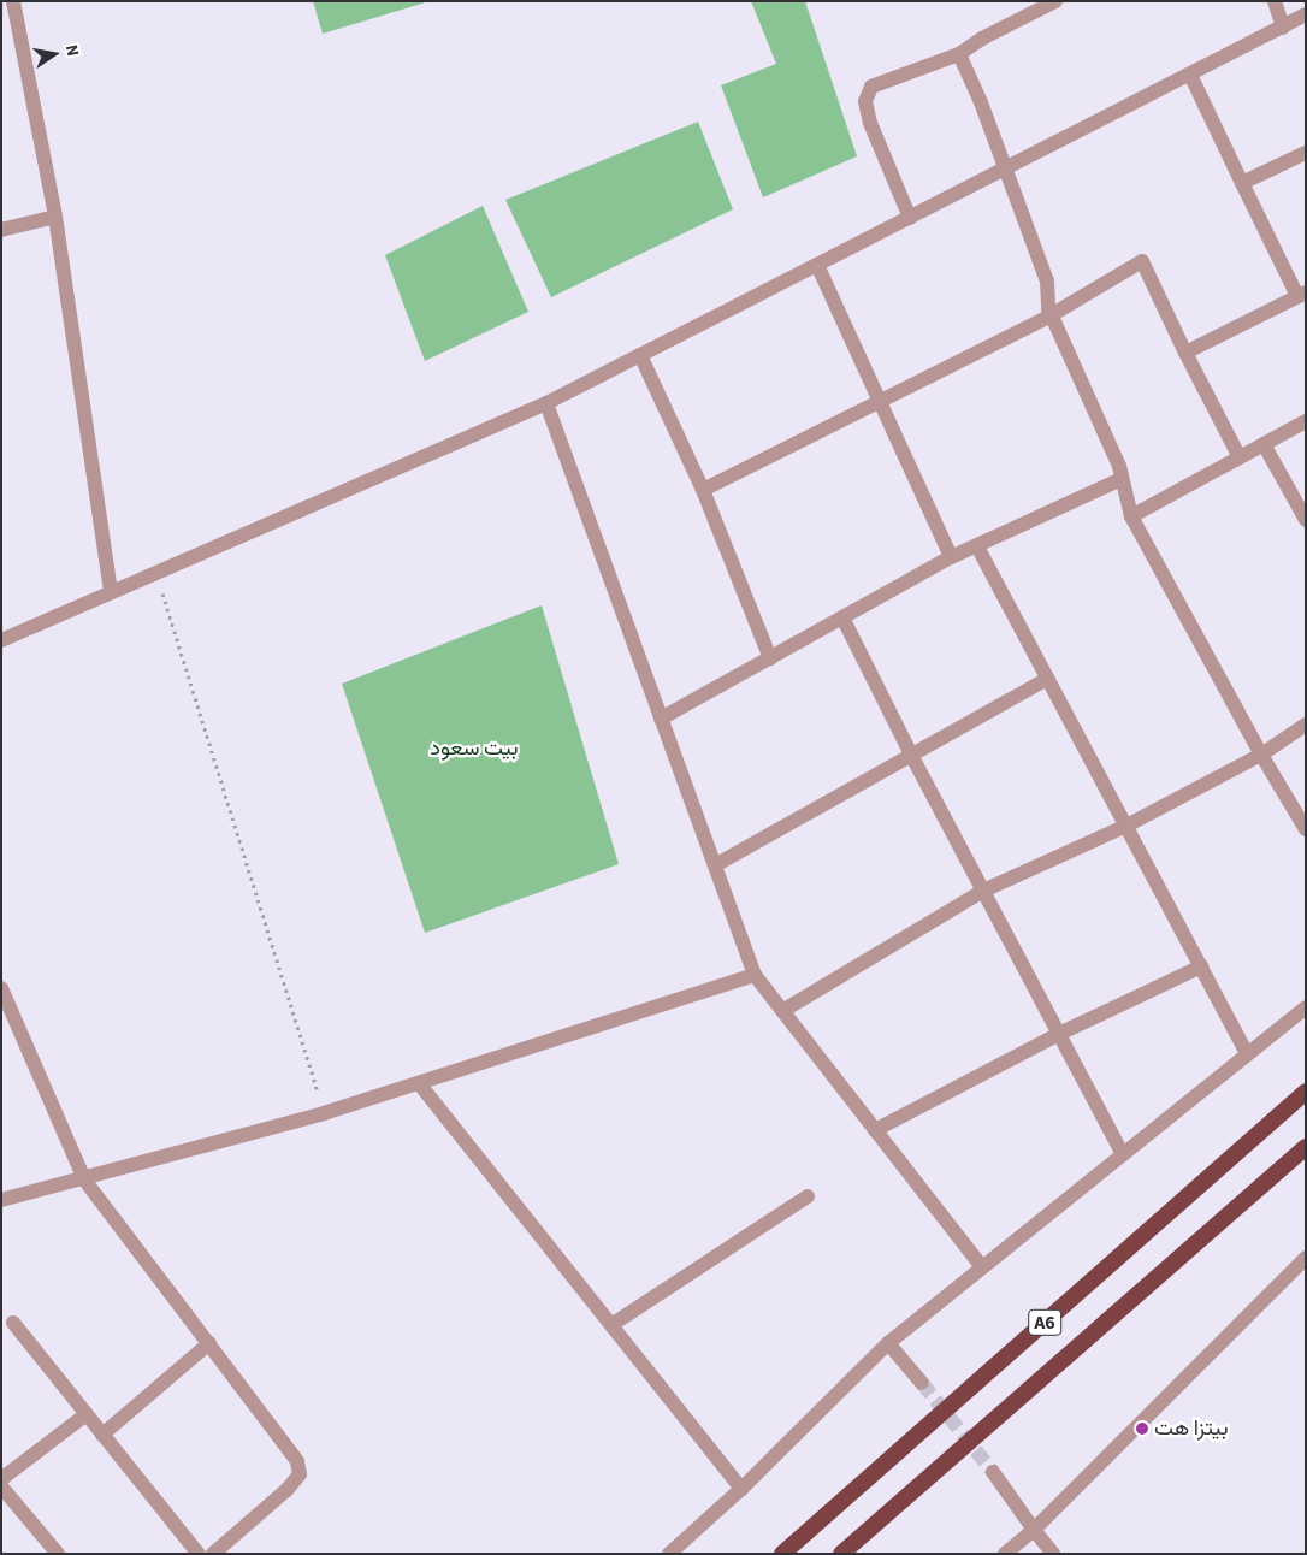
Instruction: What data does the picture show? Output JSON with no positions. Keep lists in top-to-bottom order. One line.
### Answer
{"streets":{"highway":["A6"]},"parks":["بيت سعود"],"places":["بيتزا هت"],"north":"right"}
